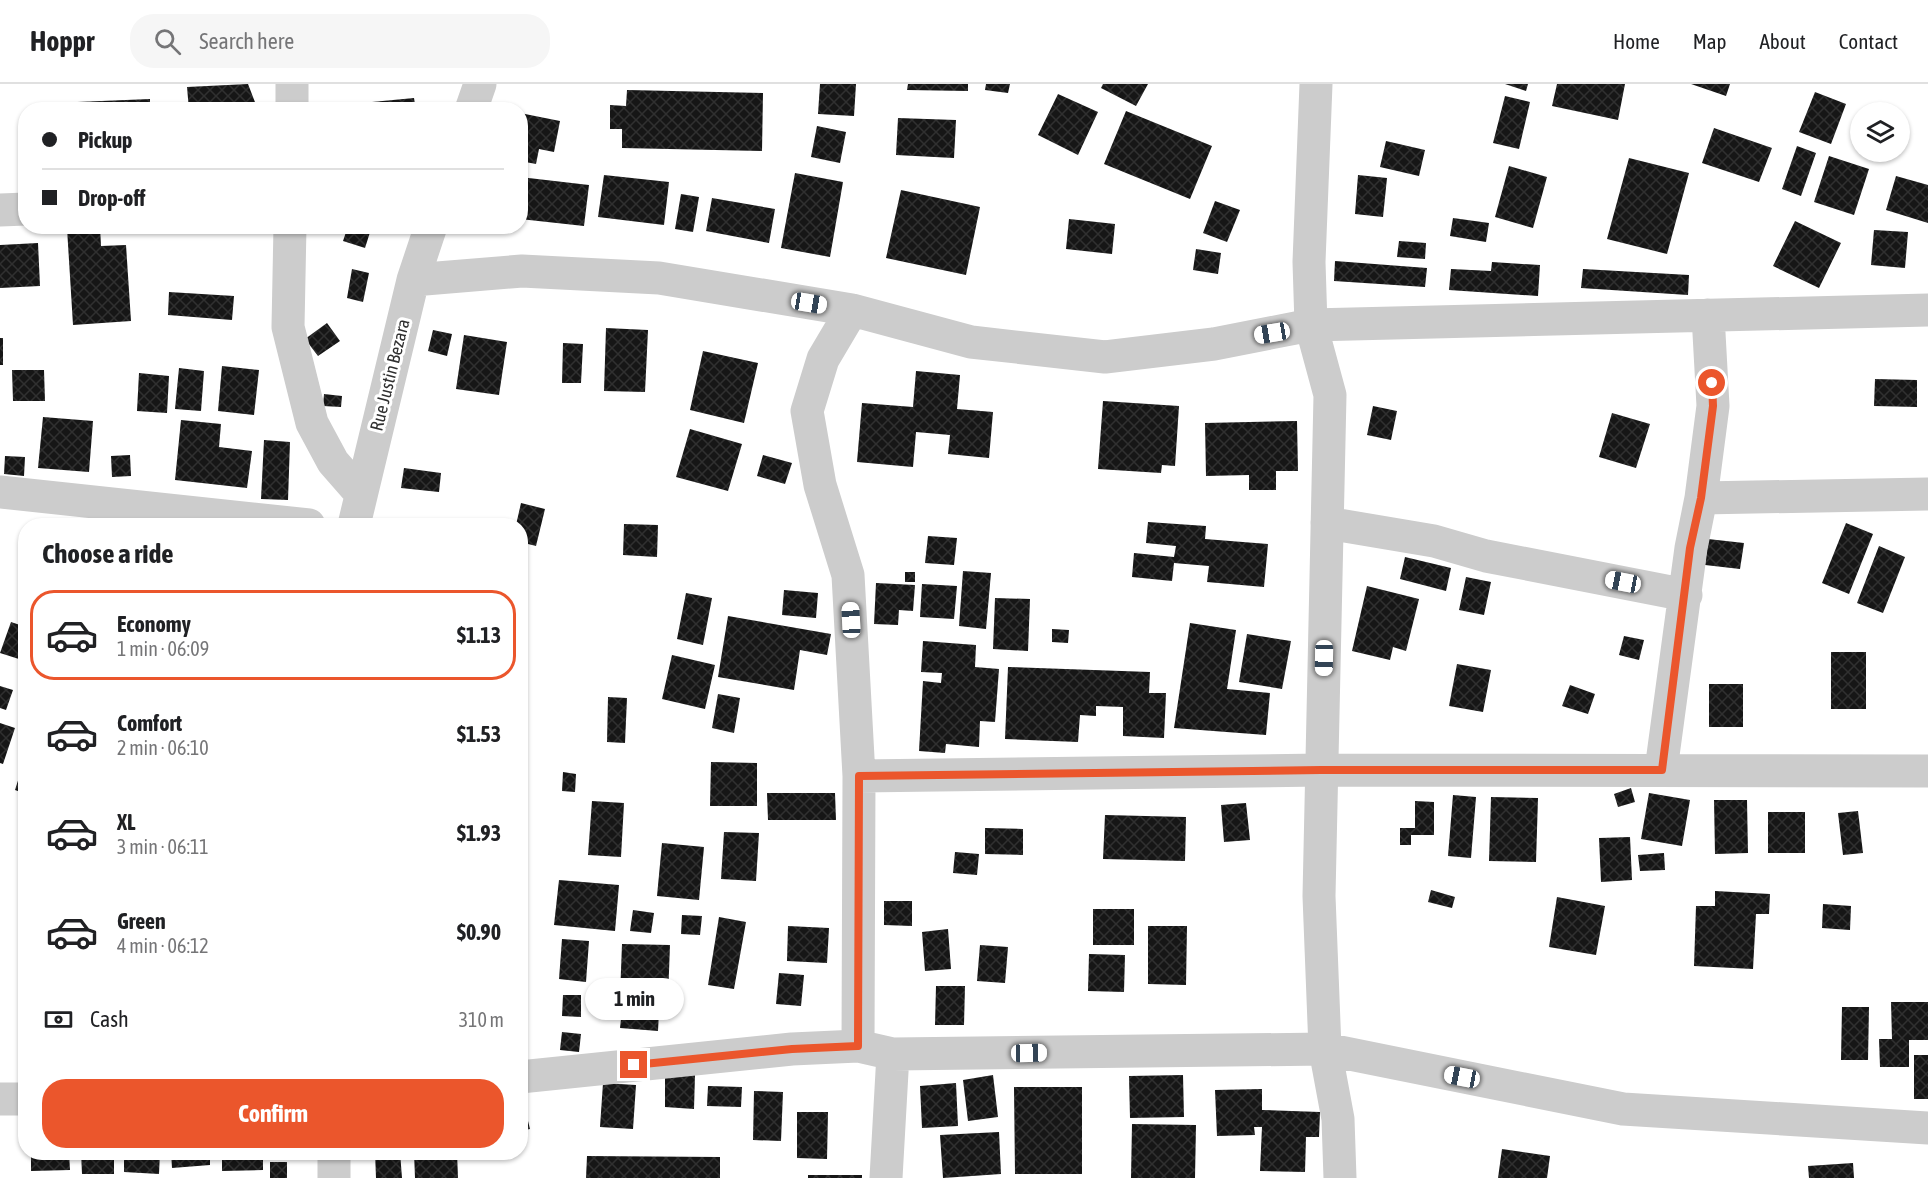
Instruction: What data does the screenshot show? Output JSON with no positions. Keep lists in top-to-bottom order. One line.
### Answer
{"streets":{"street":["Rue Justin Bezara"]},"page":{"header":"Hoppr","search":"Search here","nav":["Home","Map","About","Contact"],"banner":["Pickup","Drop-off"],"heading":"Choose a ride","list":[{"name":"Economy","note":"1 min · 06:09","value":"$1.13"},{"name":"Comfort","note":"2 min · 06:10","value":"$1.53"},{"name":"XL","note":"3 min · 06:11","value":"$1.93"},{"name":"Green","note":"4 min · 06:12","value":"$0.90"}],"bubble":"1 min","pay":["Cash","310 m"],"buttons":"Confirm"}}
